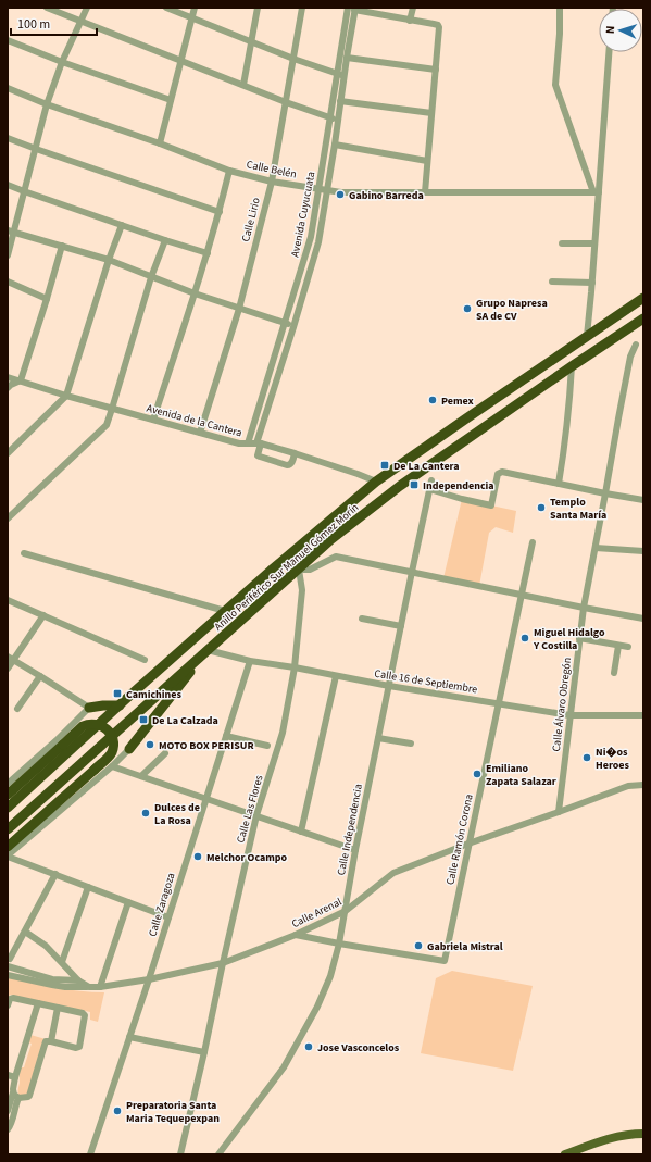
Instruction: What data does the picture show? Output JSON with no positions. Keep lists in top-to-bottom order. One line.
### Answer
{"streets":{"highway":["Anillo Periférico Sur Manuel Gómez Morín"],"street":["Calle Belén","Avenida Cuyucuata","Calle Lirio","Avenida de la Cantera","Calle 16 de Septiembre","Calle Álvaro Obregón","Calle Las Flores","Calle Independencia","Calle Ramón Corona","Calle Zaragoza","Calle Arenal"]},"crossings":[["Calle Belén","Avenida Cuyucuata"],["Calle Belén","Calle Lirio"],["Avenida Cuyucuata","Avenida de la Cantera"],["Calle Lirio","Avenida de la Cantera"],["Avenida de la Cantera","Anillo Periférico Sur Manuel Gómez Morín"],["Anillo Periférico Sur Manuel Gómez Morín","Calle 16 de Septiembre"],["Anillo Periférico Sur Manuel Gómez Morín","Calle Las Flores"],["Calle 16 de Septiembre","Calle Álvaro Obregón"],["Calle 16 de Septiembre","Calle Las Flores"],["Calle 16 de Septiembre","Calle Independencia"],["Calle 16 de Septiembre","Calle Ramón Corona"],["Calle 16 de Septiembre","Calle Zaragoza"],["Calle Álvaro Obregón","Calle Arenal"],["Calle Las Flores","Calle Arenal"],["Calle Independencia","Calle Ramón Corona"],["Calle Independencia","Calle Arenal"],["Calle Ramón Corona","Calle Arenal"],["Calle Zaragoza","Calle Arenal"]],"places":{"other":["Gabino Barreda","Grupo Napresa SA de CV","Pemex","Templo Santa María","Miguel Hidalgo Y Costilla","MOTO BOX PERISUR","Ni�os Heroes","Emiliano Zapata Salazar","Dulces de La Rosa","Melchor Ocampo","Gabriela Mistral","Jose Vasconcelos","Preparatoria Santa Maria Tequepexpan"],"transit":["De La Cantera","Independencia","Camichines","De La Calzada"]},"scale_bar":"100 m","north":"left"}
